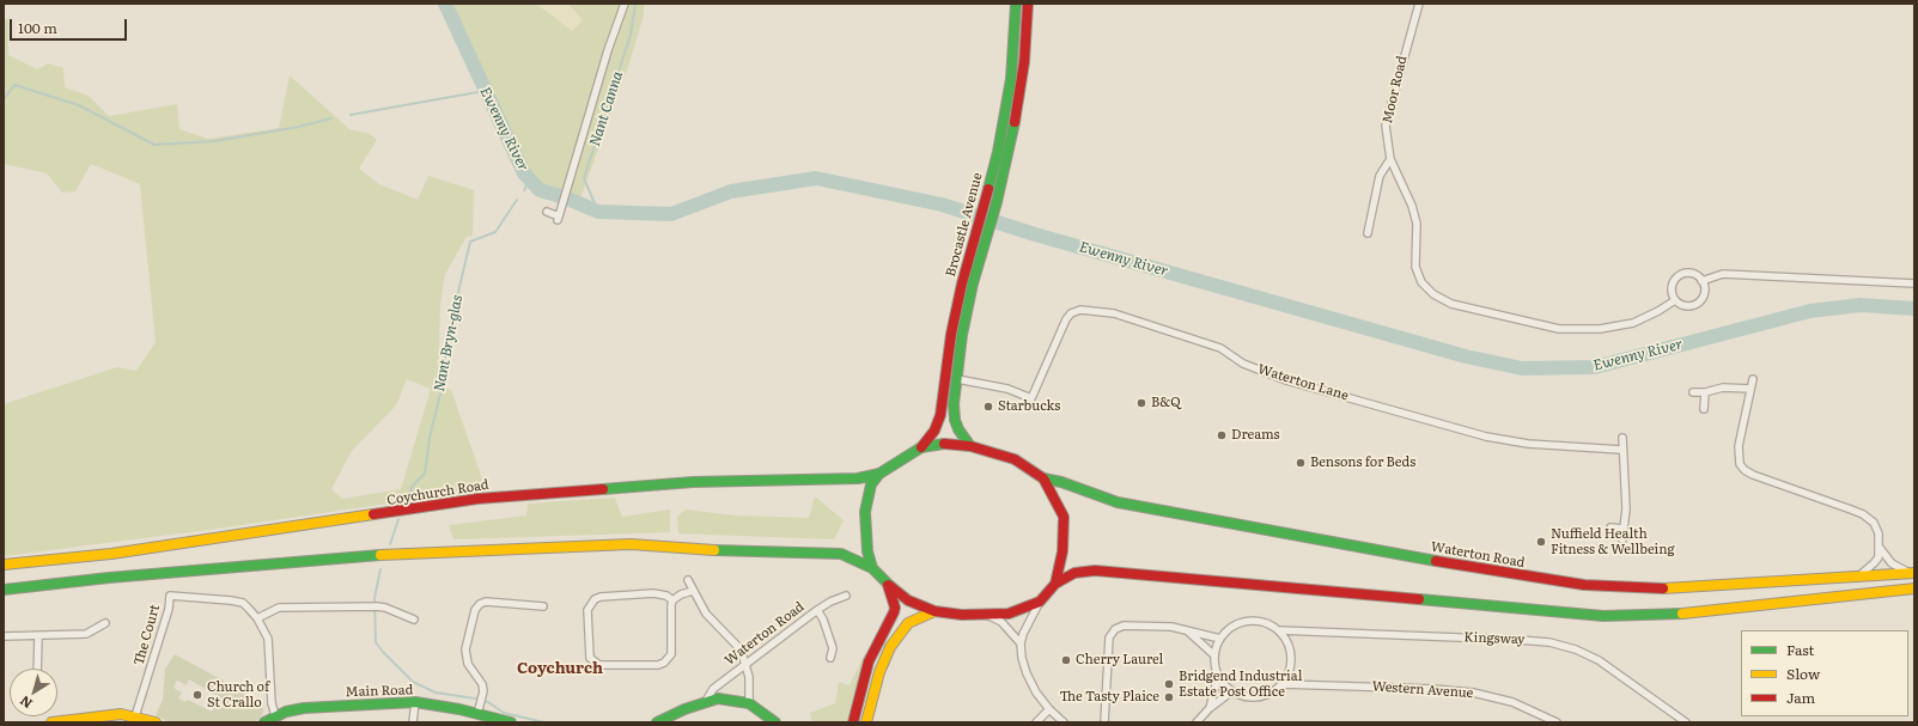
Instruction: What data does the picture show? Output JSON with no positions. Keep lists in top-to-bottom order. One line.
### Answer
{"streets":{"main road":["Brocastle Avenue","Coychurch Road","Waterton Road","Main Road"],"street":["Moor Road","Waterton Lane","The Court","Kingsway","Western Avenue"]},"crossings":[["Brocastle Avenue","Waterton Lane"],["The Court","Main Road"],["Kingsway","Western Avenue"]],"districts":["Coychurch"],"water":["Nant Canna","Ewenny River","Nant Bryn-glas"],"places":["B&Q","Starbucks","Dreams","Bensons for Beds","Nuffield Health Fitness & Wellbeing","Cherry Laurel","Bridgend Industrial Estate Post Office","Church of St Crallo","The Tasty Plaice"],"legend":["Fast","Slow","Jam"],"scale_bar":"100 m","north":"bottom left"}
